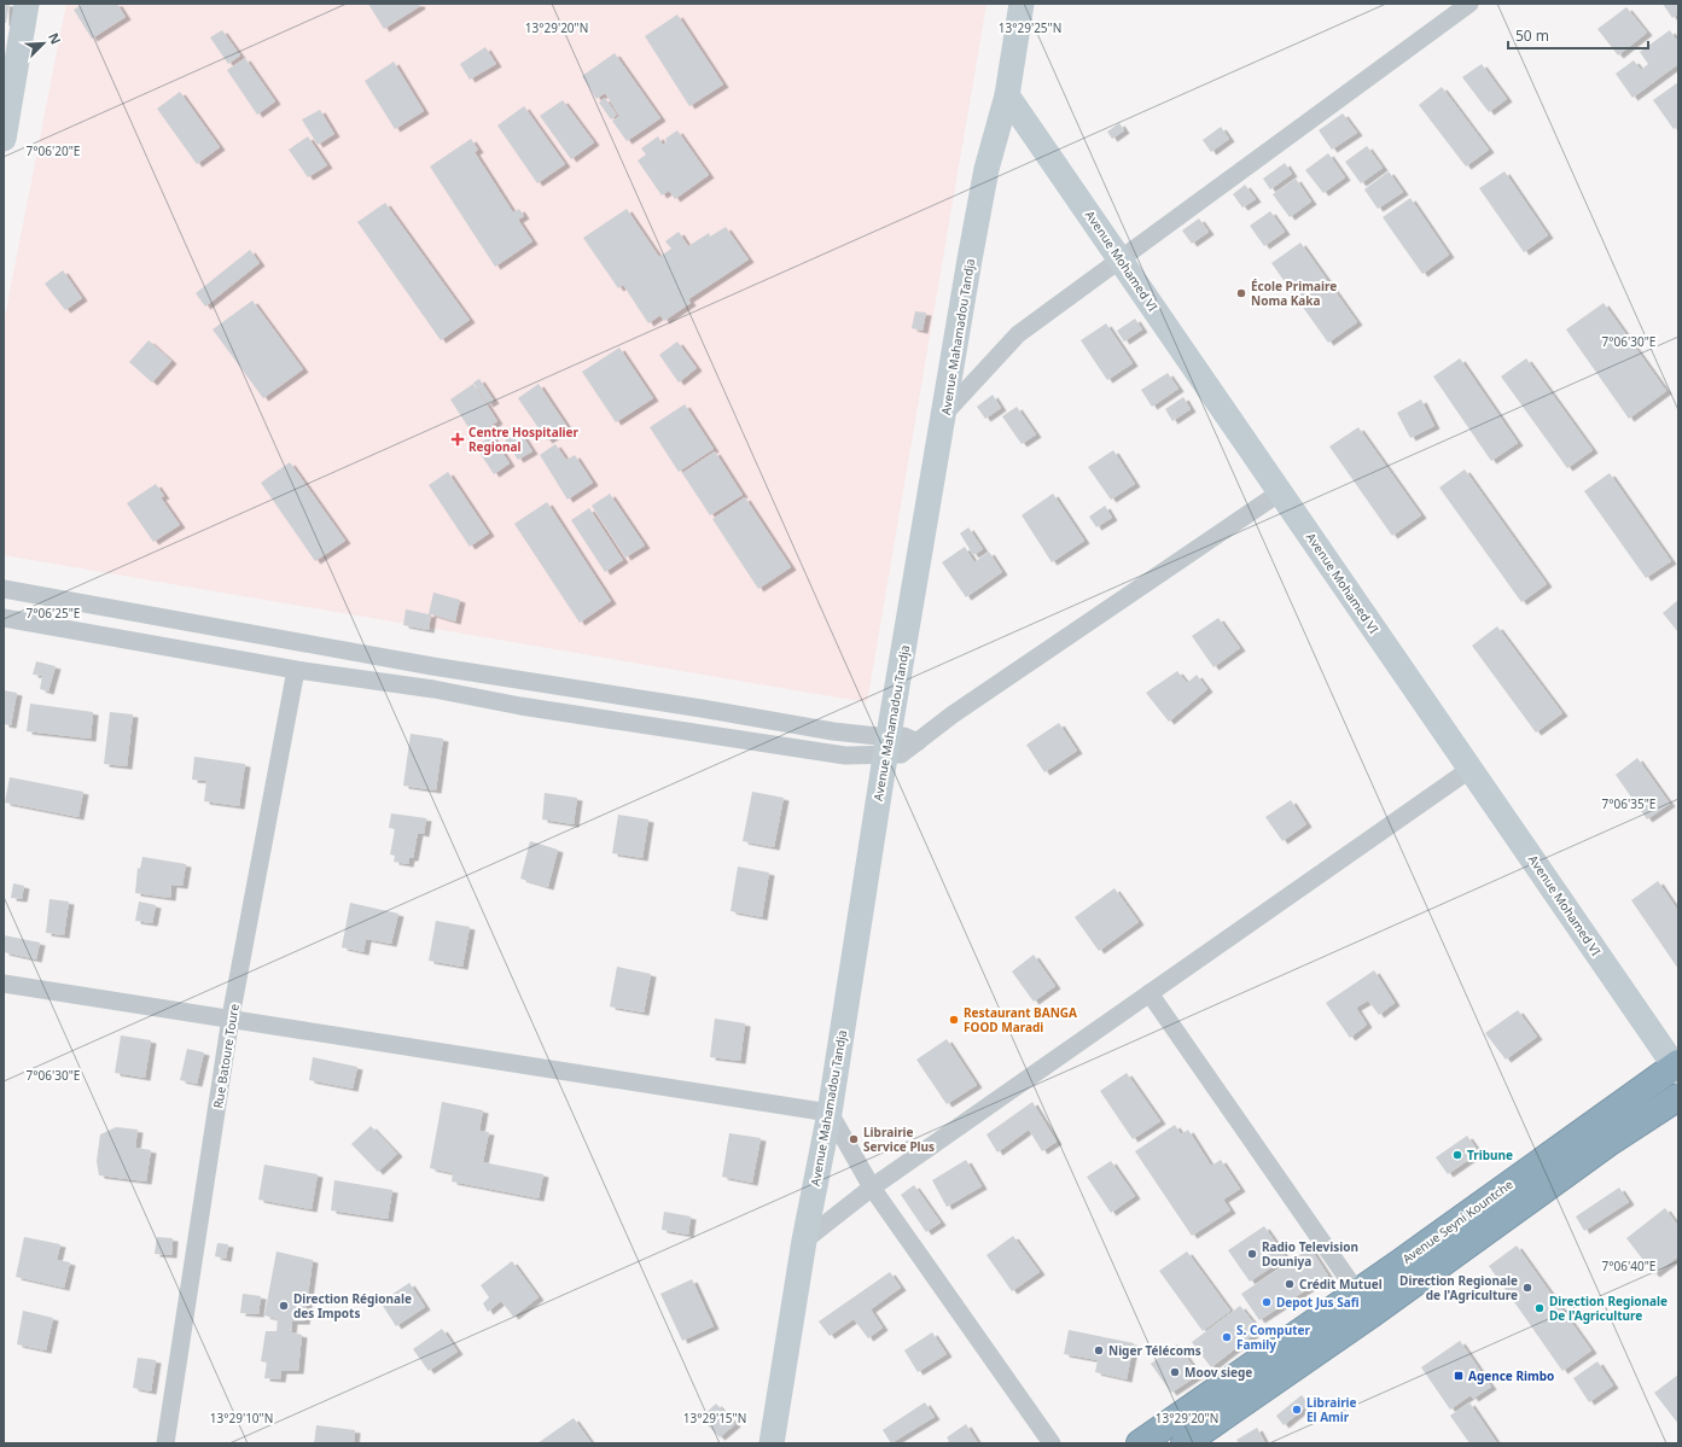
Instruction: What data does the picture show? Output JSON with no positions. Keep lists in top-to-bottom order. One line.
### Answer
{"streets":{"highway":["Avenue Seyni Kountche"],"main road":["Avenue Mohamed VI","Avenue Mahamadou Tandja"],"street":["Rue Batoure Toure"]},"crossings":[["Avenue Mohamed VI","Avenue Mahamadou Tandja"],["Avenue Mohamed VI","Avenue Seyni Kountche"]],"places":{"other":["École Primaire Noma Kaka","Restaurant BANGA FOOD Maradi","Librairie Service Plus","Tribune","Radio Television Douniya","Crédit Mutuel","Direction Regionale de l'Agriculture","Depot Jus Safi","Direction Régionale des Impots","Direction Regionale De l'Agriculture","S. Computer Family","Niger Télécoms","Moov siege","Librairie El Amir"],"health":["Centre Hospitalier Regional"],"transit":["Agence Rimbo"]},"scale_bar":"50 m","north":"top right","coordinates":["13°29'20\"N","13°29'25\"N","7°06'20\"E","7°06'30\"E","7°06'25\"E","7°06'35\"E","7°06'40\"E","13°29'10\"N","13°29'15\"N"]}
